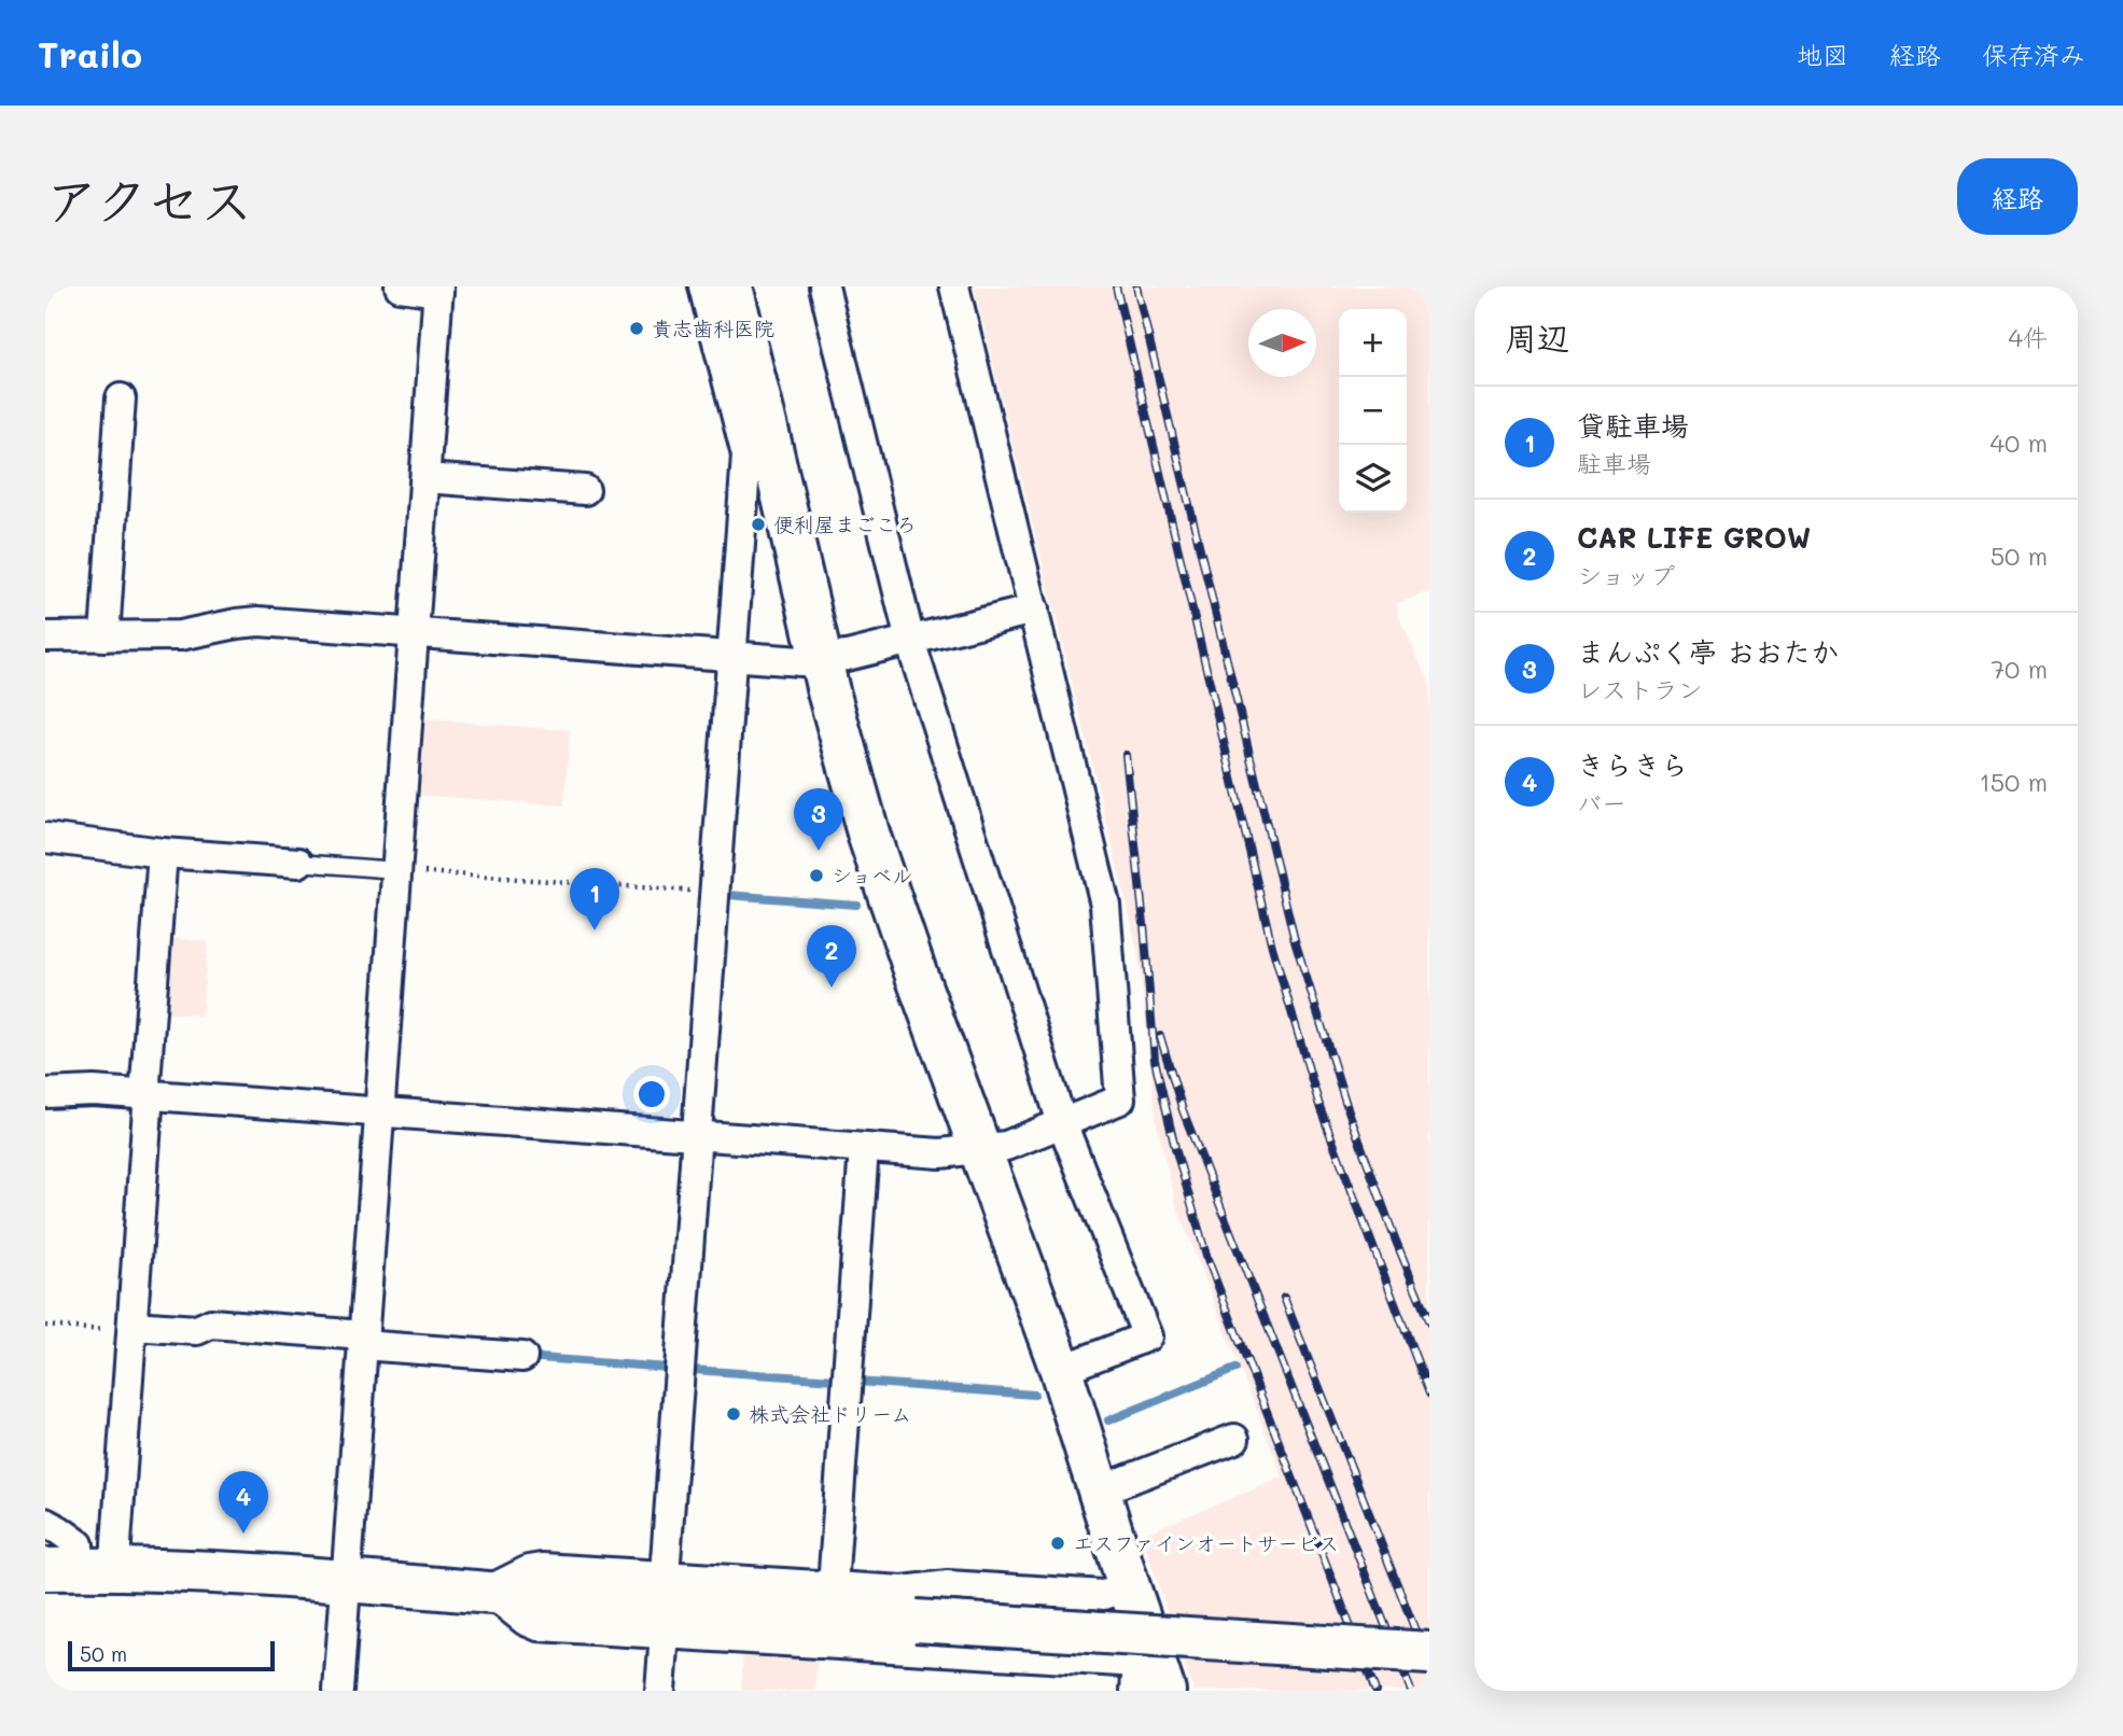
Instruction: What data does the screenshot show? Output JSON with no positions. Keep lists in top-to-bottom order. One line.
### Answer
{"places":["貴志歯科医院","便利屋まごころ","ショベル","株式会社ドリーム","エスファインオートサービス"],"scale_bar":"50 m","north":"right","page":{"header":"Trailo","nav":["地図","経路","保存済み"],"title":"アクセス","buttons":"経路","heading":["周辺","4件"],"map_buttons":["+","−"],"list":[{"mark":"1","name":"貸駐車場","note":"駐車場","value":"40 m"},{"mark":"2","name":"CAR LIFE GROW","note":"ショップ","value":"50 m"},{"mark":"3","name":"まんぷく亭 おおたか","note":"レストラン","value":"70 m"},{"mark":"4","name":"きらきら","note":"バー","value":"150 m"}],"pins":["3","1","2","4"],"scale":"50 m"}}
